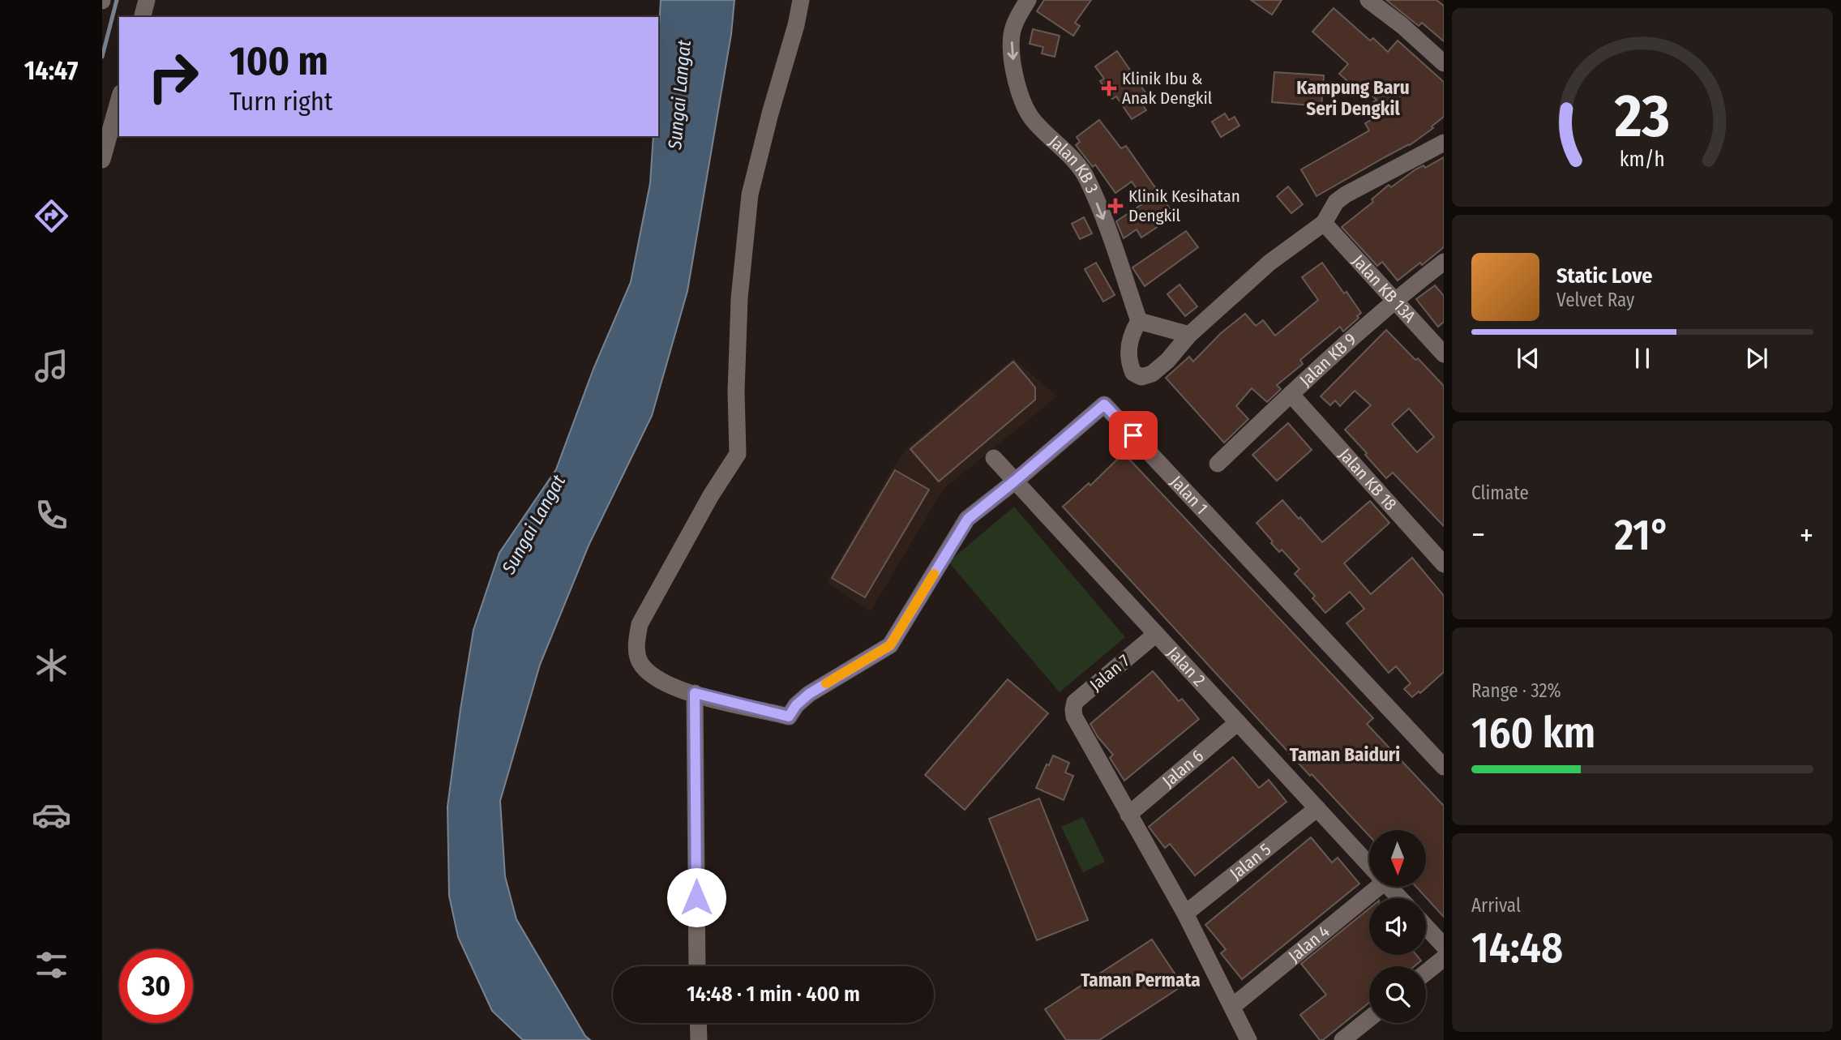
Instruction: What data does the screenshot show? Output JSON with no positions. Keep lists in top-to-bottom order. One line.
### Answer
{"streets":{"street":["Jalan KB 3","Jalan KB 13A","Jalan KB 9","Jalan KB 18","Jalan 1","Jalan 2","Jalan 7","Jalan 6","Jalan 5","Jalan 4"]},"crossings":[["Jalan KB 13A","Jalan KB 9"],["Jalan KB 9","Jalan KB 18"],["Jalan 1","Jalan 2"],["Jalan 2","Jalan 7"],["Jalan 2","Jalan 6"],["Jalan 2","Jalan 5"],["Jalan 7","Jalan 6"]],"one_way":["Jalan KB 3"],"districts":["Kampung Baru Seri Dengkil","Taman Baiduri","Taman Permata"],"water":["Sungai Langat"],"places":{"health":["Klinik Ibu & Anak Dengkil","Klinik Kesihatan Dengkil"]},"north":"bottom","page":{"tabs":"14:47","turn":["100 m","Turn right"],"song":["Static Love","Velvet Ray"],"tile":["Climate",["Range · 32%","160 km"],["Arrival","14:48"]],"heat":["−","21°","+"],"limit":"30","trip":"14:48 · 1 min · 400 m","gauge":["23","km/h"]}}
